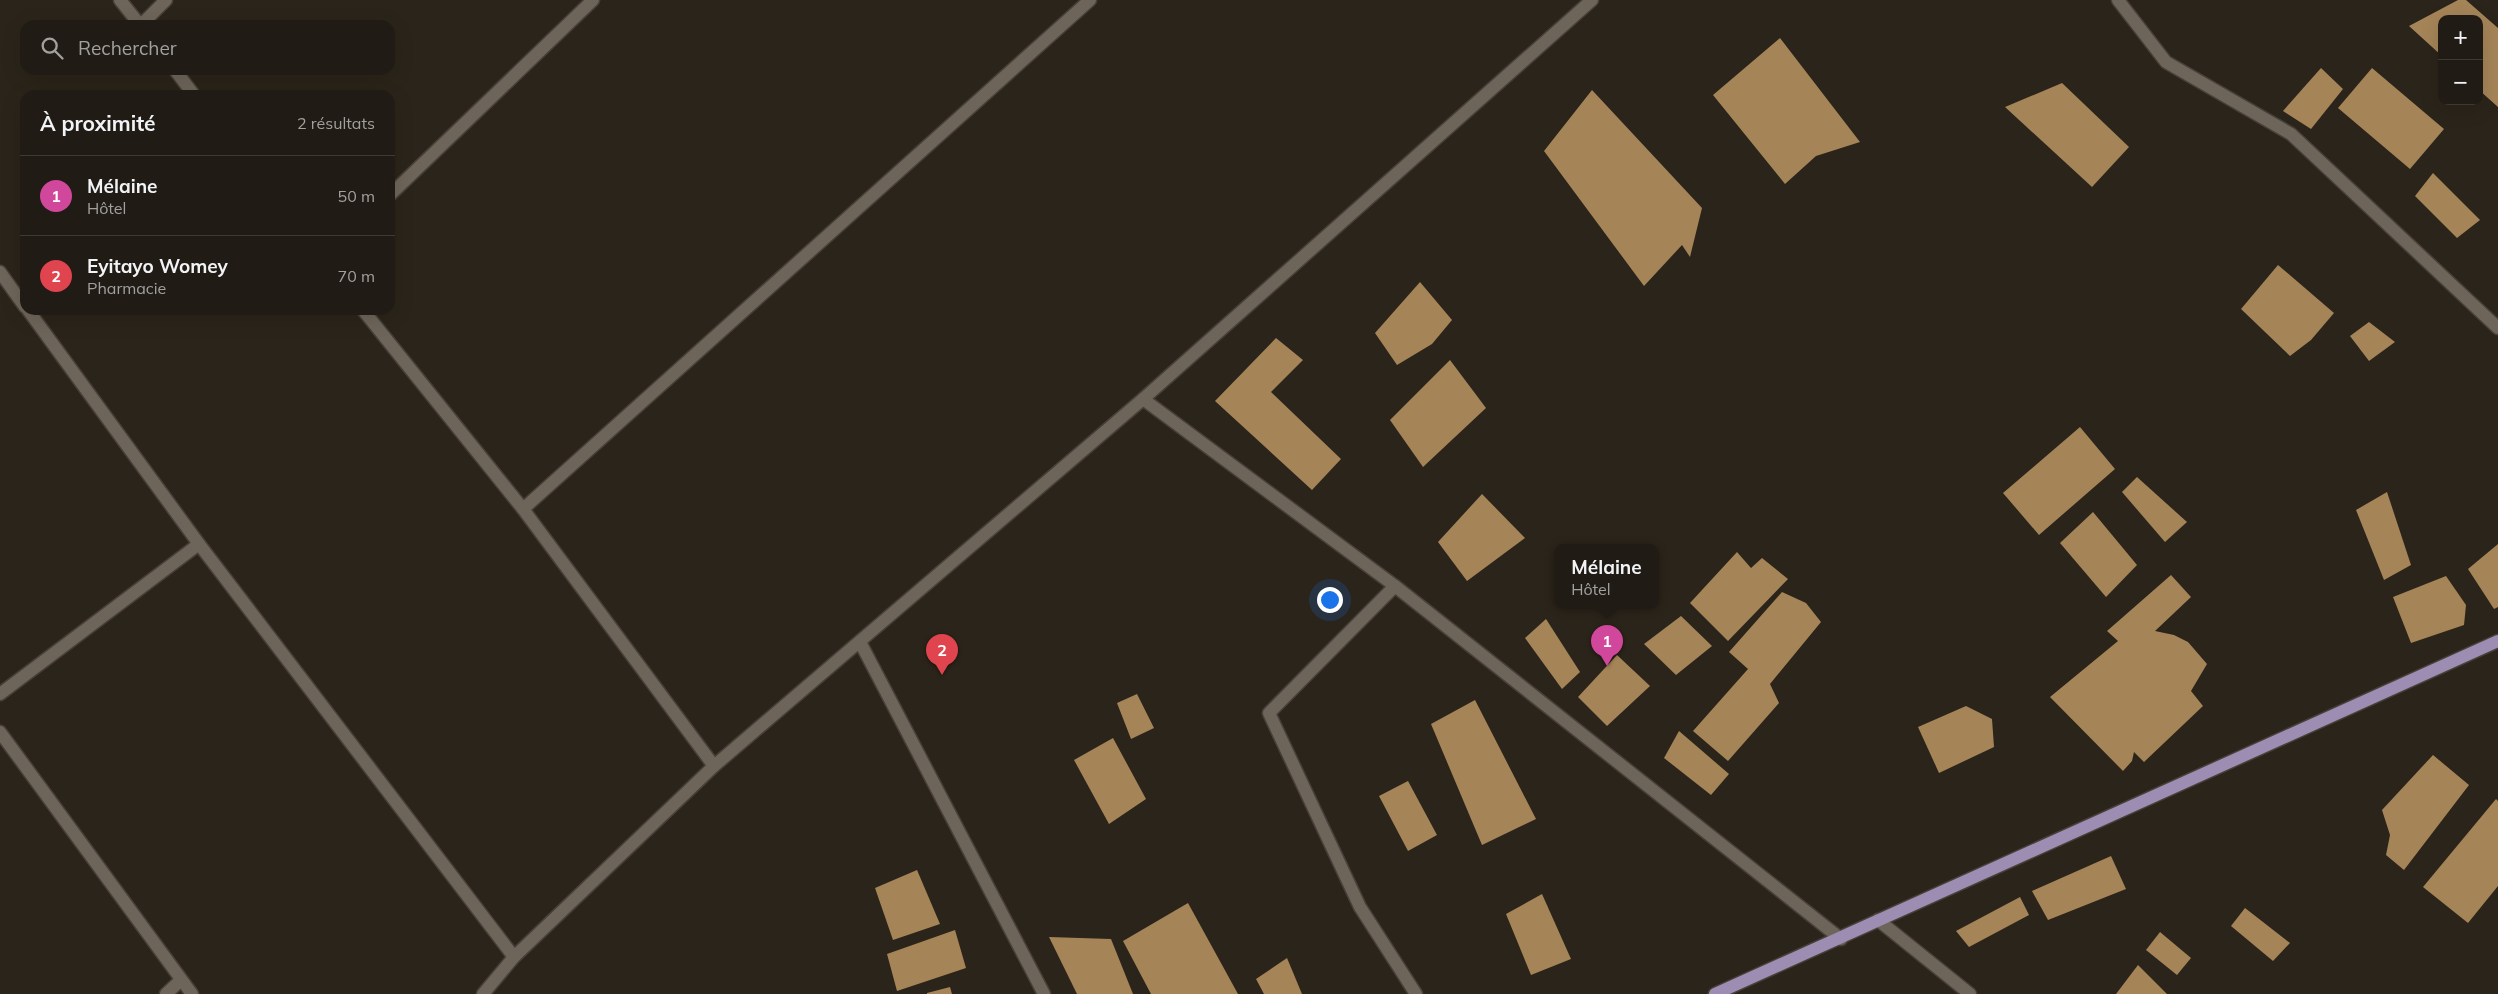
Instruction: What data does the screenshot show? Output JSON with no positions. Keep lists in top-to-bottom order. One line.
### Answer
{"page":{"map_buttons":["+","−"],"search":"Rechercher","heading":["À proximité","2 résultats"],"list":[{"mark":"1","name":"Mélaine","note":"Hôtel","value":"50 m"},{"mark":"2","name":"Eyitayo Womey","note":"Pharmacie","value":"70 m"}],"popup":["Mélaine","Hôtel"],"pins":["1","2"]}}
